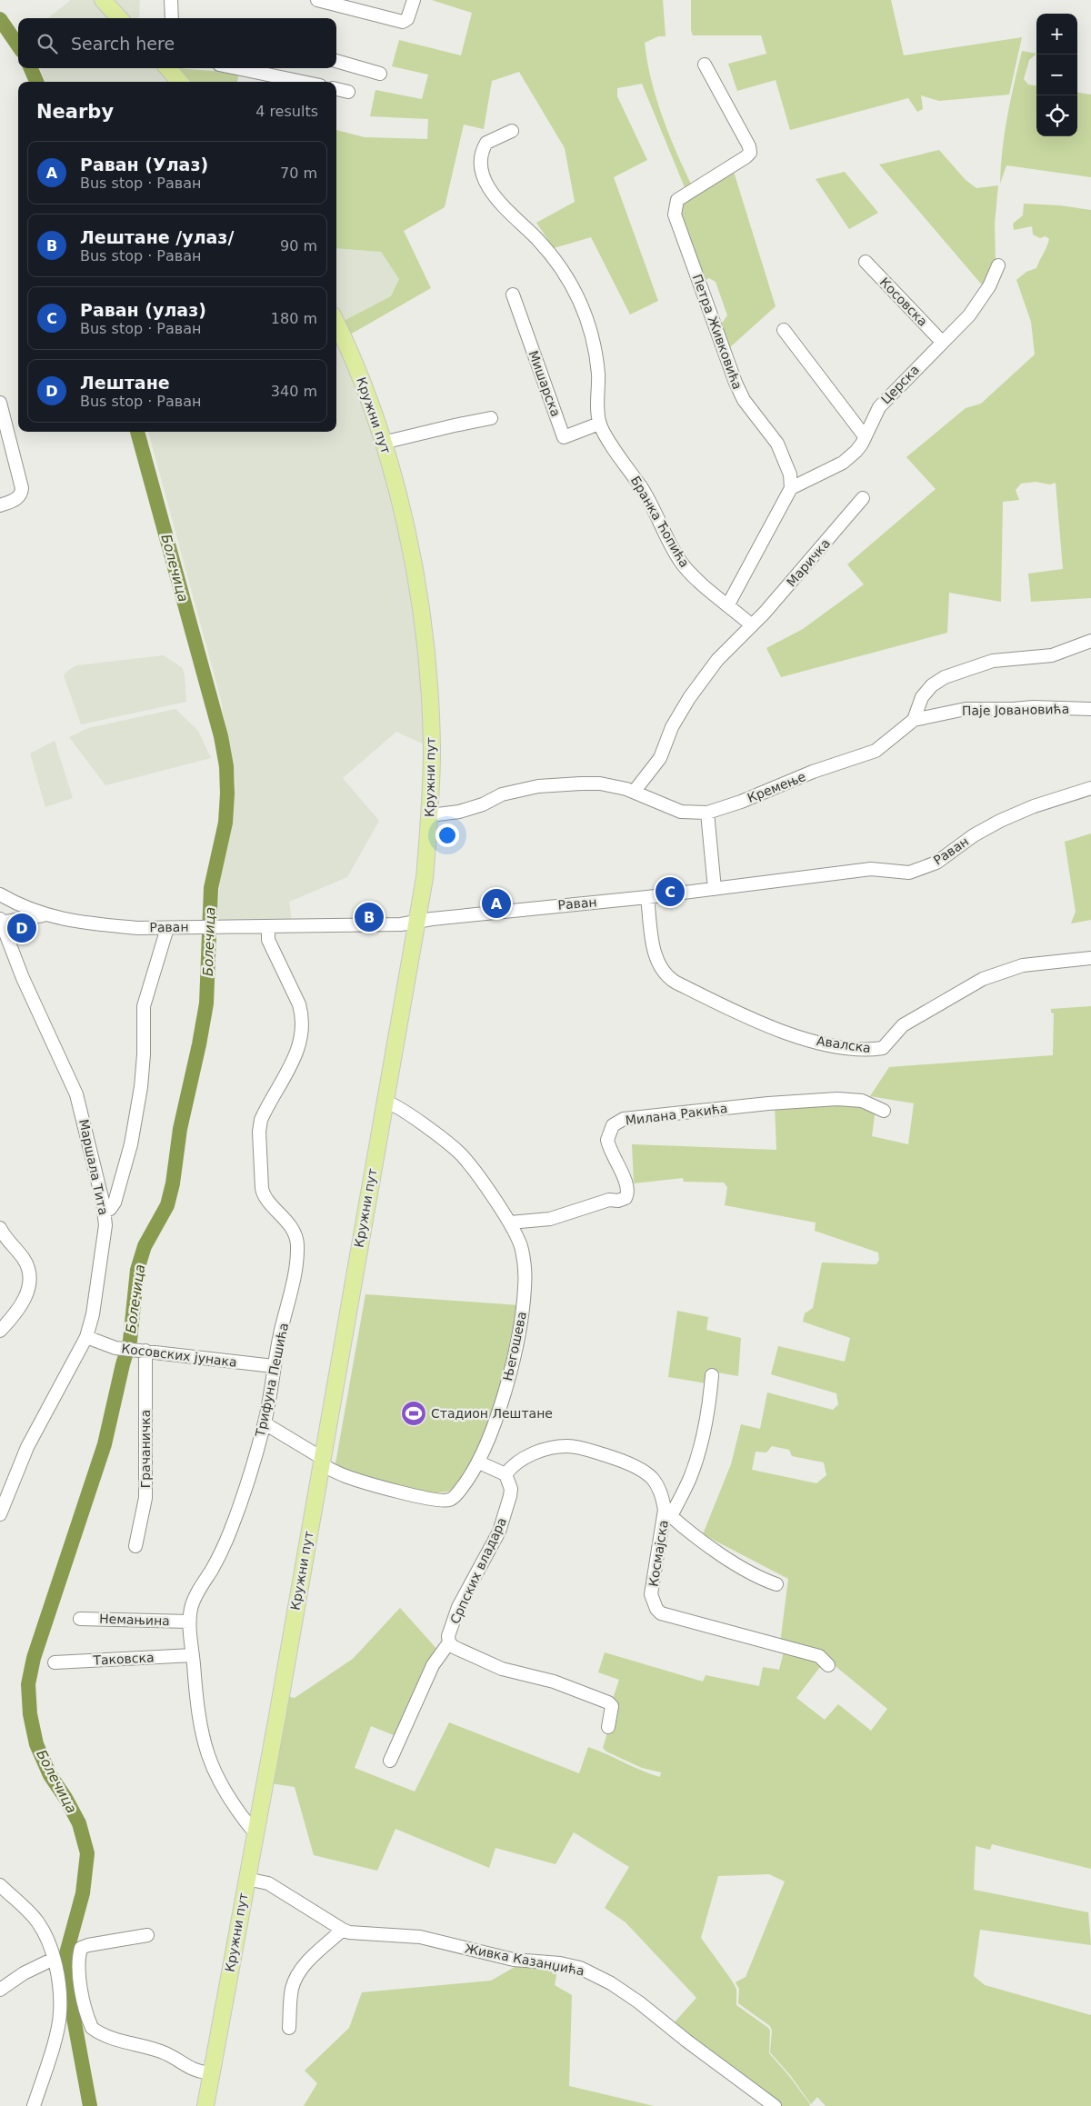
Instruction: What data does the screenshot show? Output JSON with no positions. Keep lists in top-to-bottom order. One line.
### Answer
{"streets":{"main road":["Кружни пут"],"street":["Косовска","Петра Живковића","Мишарска","Церска","Бранка Ћопића","Маричка","Паје Јовановића","Кремење","Раван","Авалска","Милана Ракића","Маршала Тита","Његошева","Косовских јунака","Трифуна Пешића","Грачаничка","Космајска","Српских владара","Немањина","Таковска","Живка Казанџића"]},"crossings":[["Косовска","Церска"],["Петра Живковића","Церска"],["Мишарска","Бранка Ћопића"],["Кружни пут","Кремење"],["Кружни пут","Раван"],["Кружни пут","Његошева"],["Кружни пут","Трифуна Пешића"],["Кружни пут","Живка Казанџића"],["Паје Јовановића","Кремење"],["Раван","Авалска"],["Раван","Маршала Тита"],["Раван","Трифуна Пешића"],["Милана Ракића","Његошева"],["Маршала Тита","Косовских јунака"],["Његошева","Трифуна Пешића"],["Косовских јунака","Трифуна Пешића"],["Косовских јунака","Грачаничка"],["Трифуна Пешића","Немањина"],["Трифуна Пешића","Таковска"],["Космајска","Српских владара"]],"water":["Болечица"],"places":{"sports":["Стадион Лештане"]},"page":{"map_buttons":["+","−"],"search":"Search here","heading":["Nearby","4 results"],"list":[{"mark":"A","name":"Раван (Улаз)","note":"Bus stop · Раван","value":"70 m"},{"mark":"B","name":"Лештане /улаз/","note":"Bus stop · Раван","value":"90 m"},{"mark":"C","name":"Раван (улаз)","note":"Bus stop · Раван","value":"180 m"},{"mark":"D","name":"Лештане","note":"Bus stop · Раван","value":"340 m"}],"pins":["C","A","B","D"]}}
